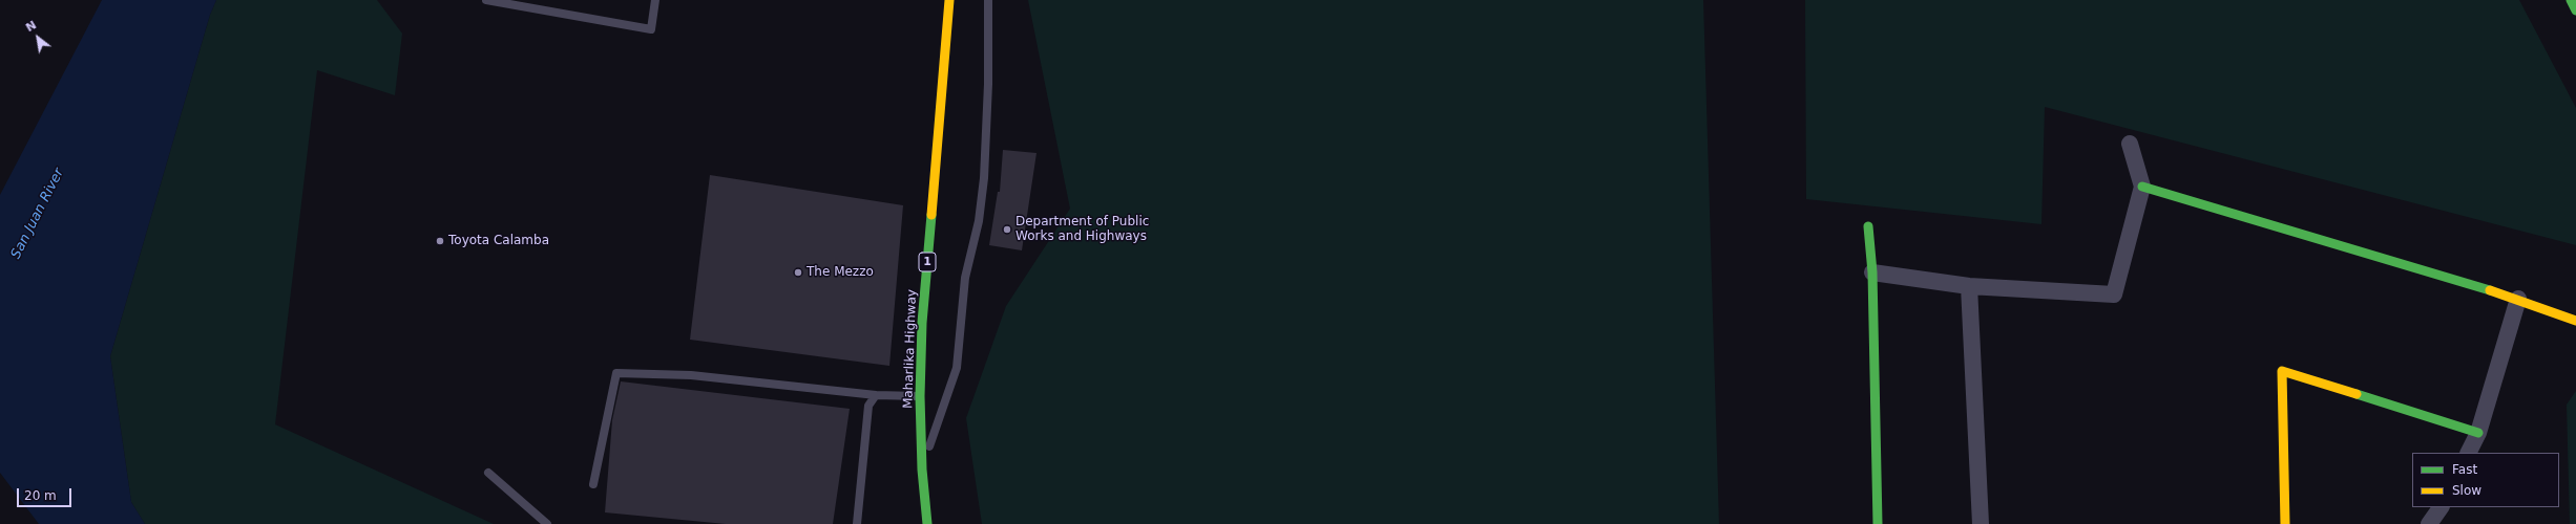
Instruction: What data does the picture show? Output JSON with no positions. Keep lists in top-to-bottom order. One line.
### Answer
{"streets":{"main road":["1","Maharlika Highway"]},"water":["San Juan River"],"places":["Department of Public Works and Highways","Toyota Calamba","The Mezzo"],"legend":["Fast","Slow"],"scale_bar":"20 m","north":"top left"}
